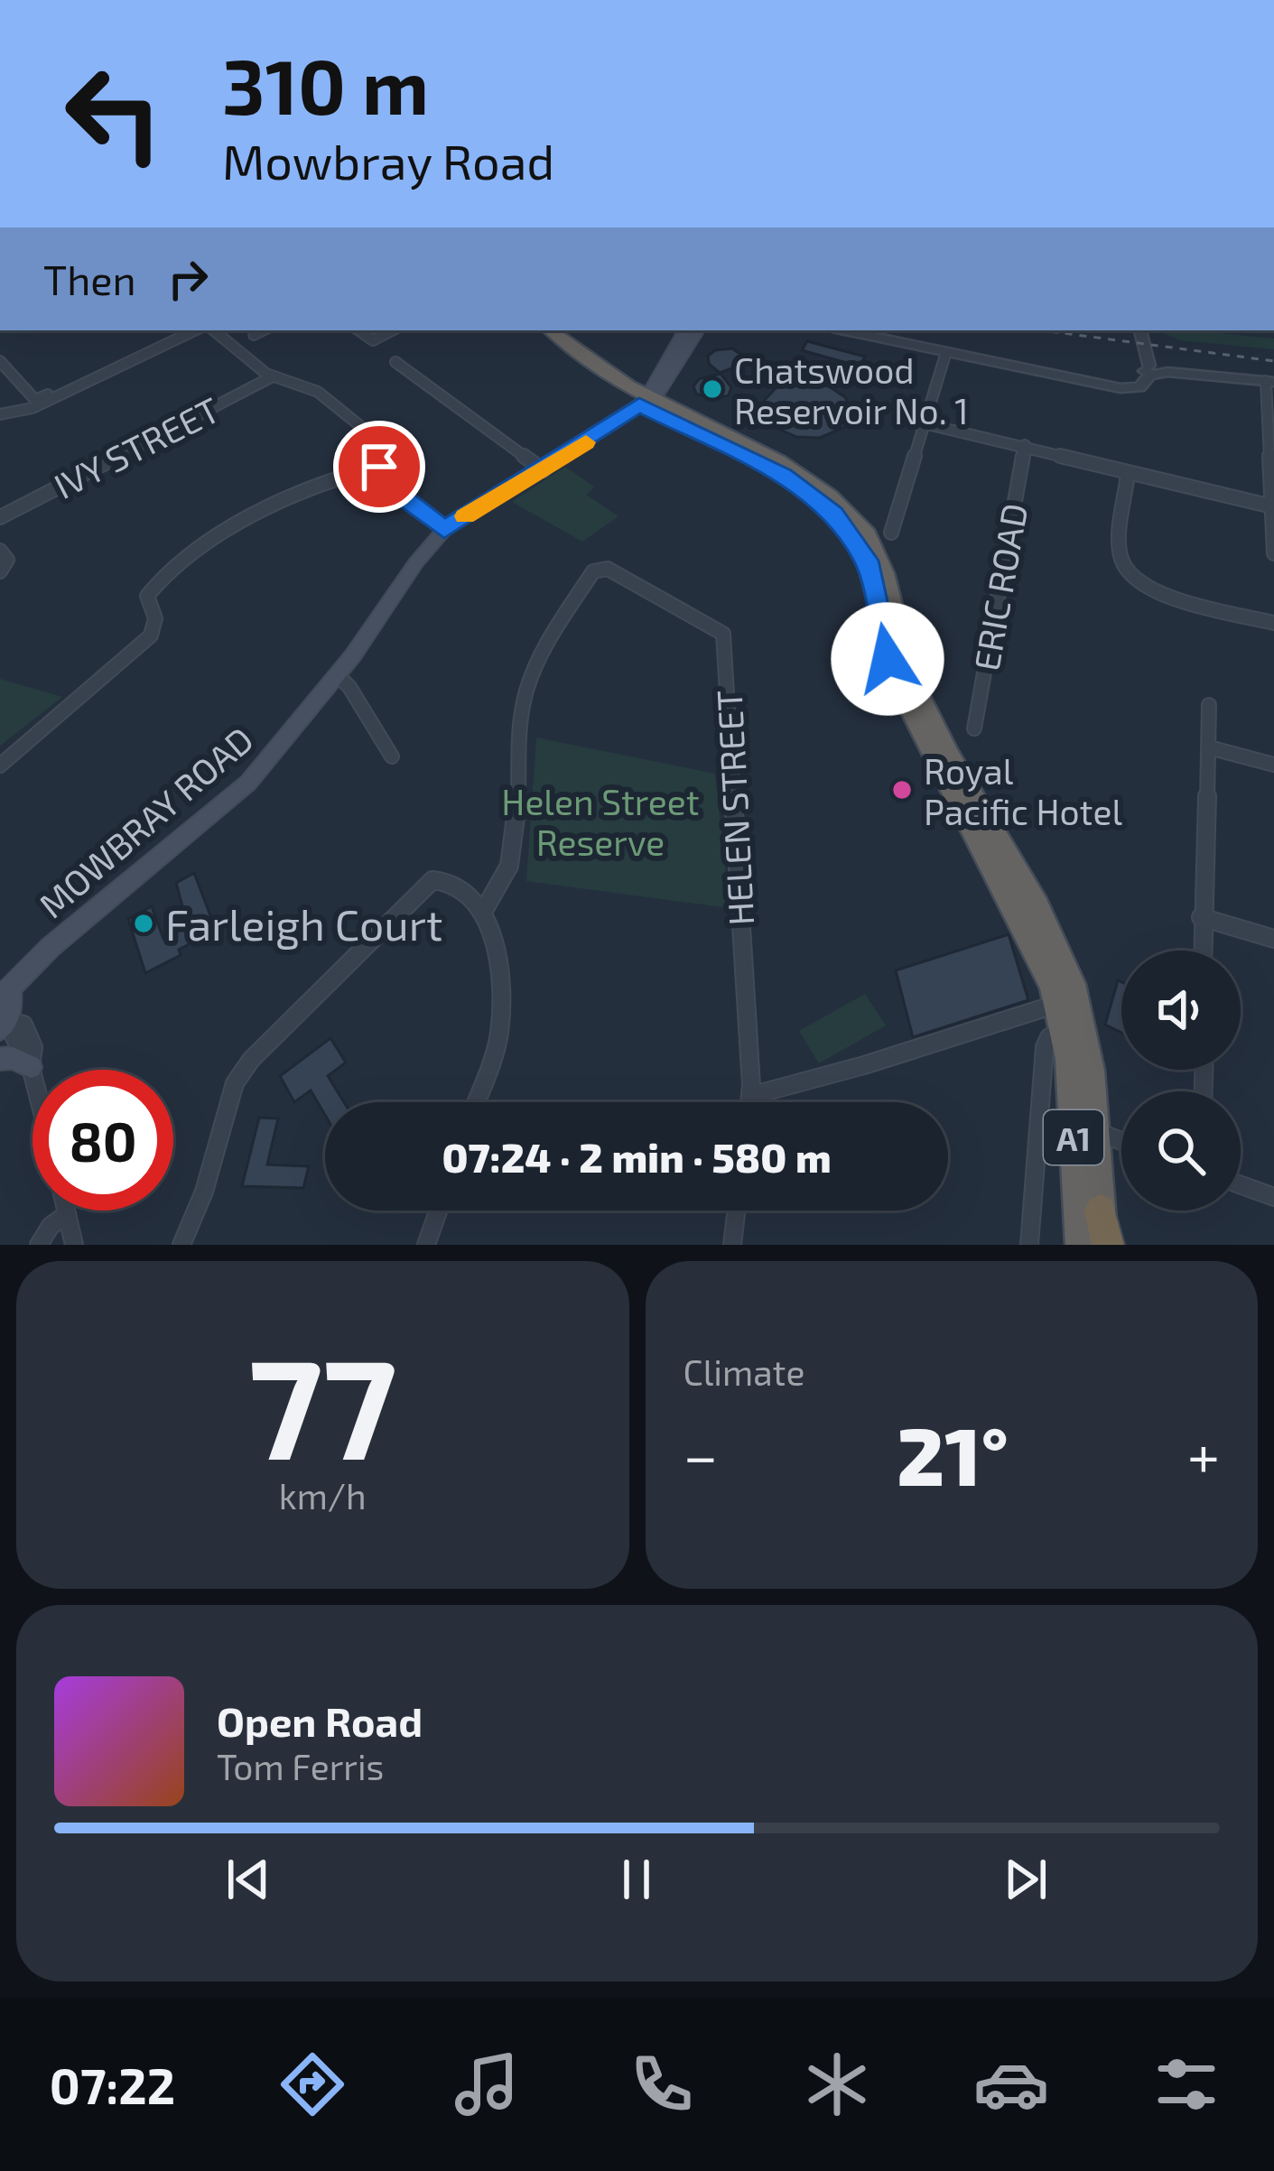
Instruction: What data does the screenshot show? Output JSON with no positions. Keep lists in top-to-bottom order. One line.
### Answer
{"streets":{"highway":["A1"],"main road":["MOWBRAY ROAD"],"street":["IVY STREET","ERIC ROAD","HELEN STREET"]},"crossings":[["MOWBRAY ROAD","A1"]],"parks":["Helen Street Reserve"],"places":["Chatswood Reservoir No. 1","Royal Pacific Hotel","Farleigh Court"],"page":{"turn":["310 m","Mowbray Road"],"then":"Then","limit":"80","trip":"07:24 · 2 min · 580 m","tile":[["77","km/h"],"Climate"],"heat":["−","21°","+"],"song":["Open Road","Tom Ferris"],"tabs":"07:22"}}
